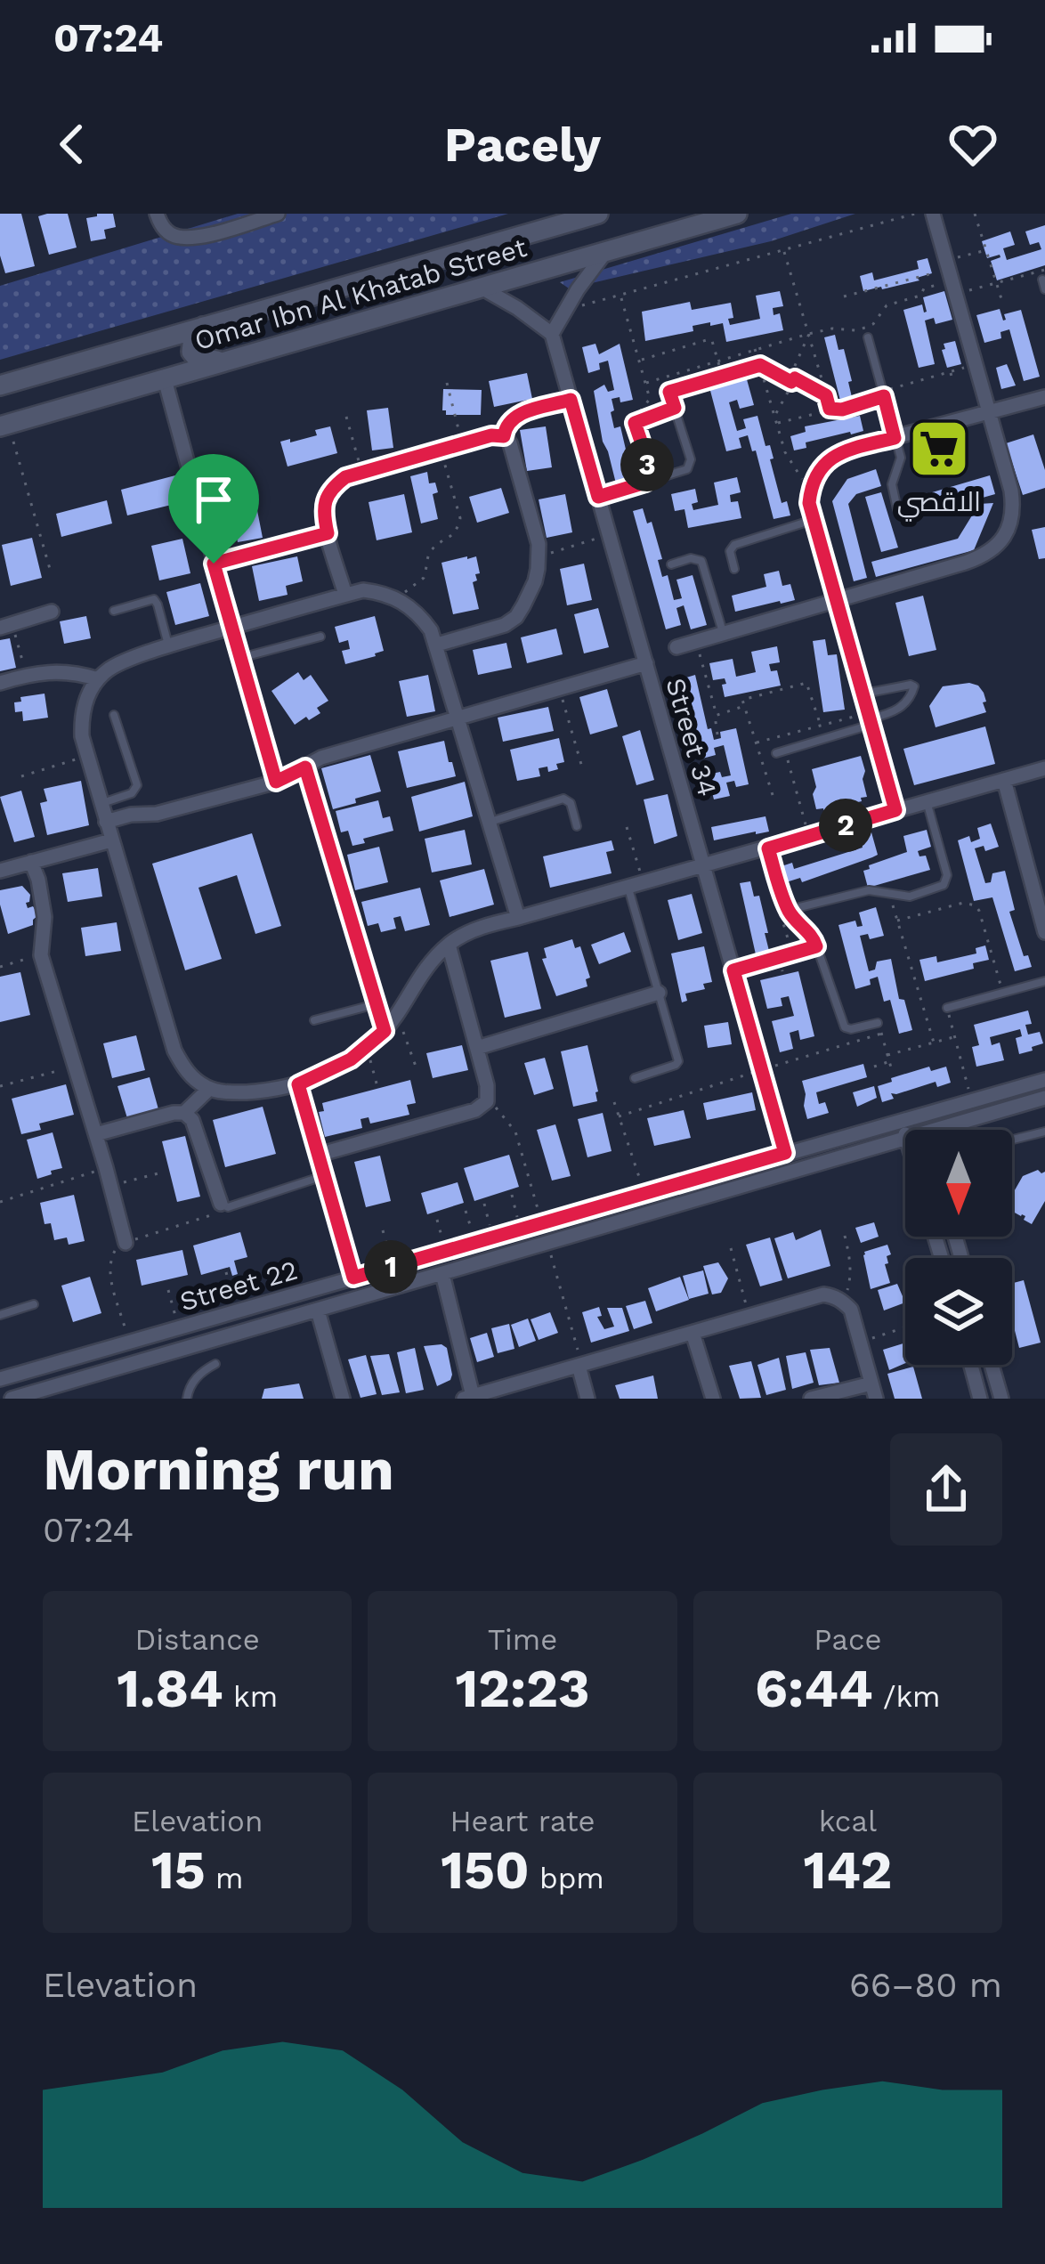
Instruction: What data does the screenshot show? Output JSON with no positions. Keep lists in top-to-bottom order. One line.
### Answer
{"streets":{"street":["Omar Ibn Al Khatab Street","Street 34","Street 22"]},"crossings":[["Street 34","Street 22"]],"places":{"supermarket":["الاقصي"]},"north":"bottom","page":{"status":"07:24","header":"Pacely","pins":["3","2","1"],"heading":["Morning run","07:24"],"stats":[["Distance","1.84 km"],["Time","12:23"],["Pace","6:44 /km"],["Elevation","15 m"],["Heart rate","150 bpm"],["kcal","142"]],"chart":["Elevation","66–80 m"]}}
